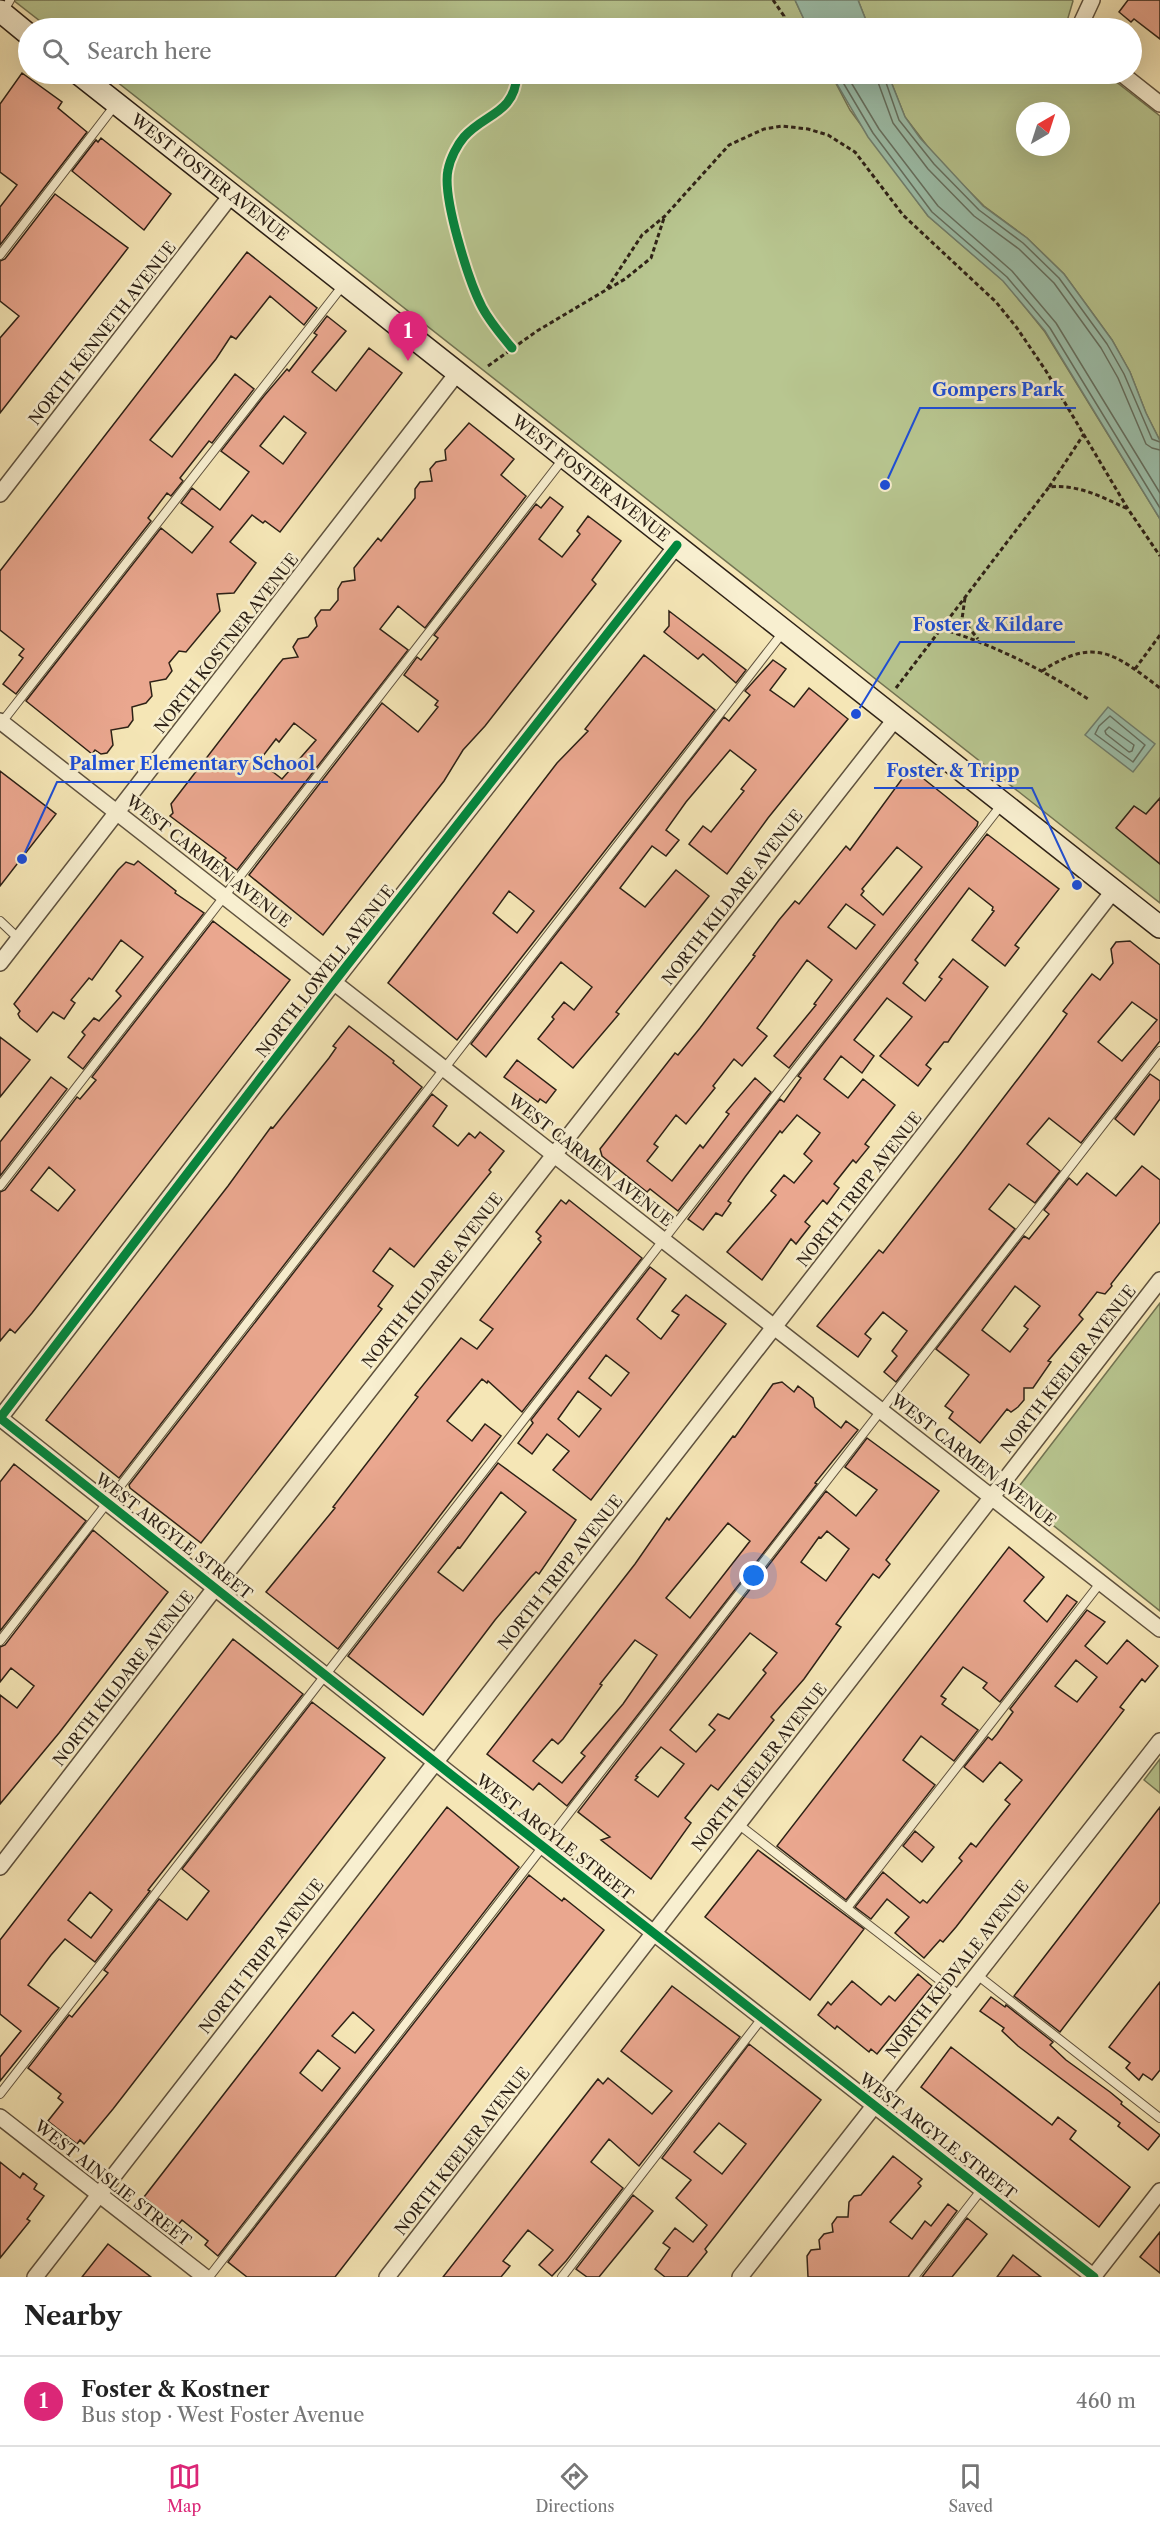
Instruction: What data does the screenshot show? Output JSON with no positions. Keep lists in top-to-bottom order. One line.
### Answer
{"streets":{"main road":["WEST FOSTER AVENUE"],"street":["NORTH KENNETH AVENUE","NORTH KOSTNER AVENUE","WEST CARMEN AVENUE","NORTH KILDARE AVENUE","NORTH LOWELL AVENUE","NORTH TRIPP AVENUE","NORTH KEELER AVENUE","WEST ARGYLE STREET","NORTH KEDVALE AVENUE","WEST AINSLIE STREET"]},"crossings":[["WEST FOSTER AVENUE","NORTH KENNETH AVENUE"],["WEST FOSTER AVENUE","NORTH KOSTNER AVENUE"],["WEST FOSTER AVENUE","NORTH KILDARE AVENUE"],["WEST FOSTER AVENUE","NORTH LOWELL AVENUE"],["WEST FOSTER AVENUE","NORTH TRIPP AVENUE"],["NORTH KOSTNER AVENUE","WEST CARMEN AVENUE"],["WEST CARMEN AVENUE","NORTH KILDARE AVENUE"],["WEST CARMEN AVENUE","NORTH LOWELL AVENUE"],["WEST CARMEN AVENUE","NORTH TRIPP AVENUE"],["WEST CARMEN AVENUE","NORTH KEELER AVENUE"],["NORTH KILDARE AVENUE","WEST ARGYLE STREET"],["NORTH LOWELL AVENUE","WEST ARGYLE STREET"],["NORTH TRIPP AVENUE","WEST ARGYLE STREET"],["NORTH TRIPP AVENUE","WEST AINSLIE STREET"],["NORTH KEELER AVENUE","WEST ARGYLE STREET"],["WEST ARGYLE STREET","NORTH KEDVALE AVENUE"]],"places":["Gompers Park","Foster & Kildare","Palmer Elementary School","Foster & Tripp"],"north":"top right","page":{"search":"Search here","pins":"1","heading":"Nearby","list":[{"mark":"1","name":"Foster & Kostner","note":"Bus stop · West Foster Avenue","value":"460 m"}],"nav":["Map","Directions","Saved"]}}
